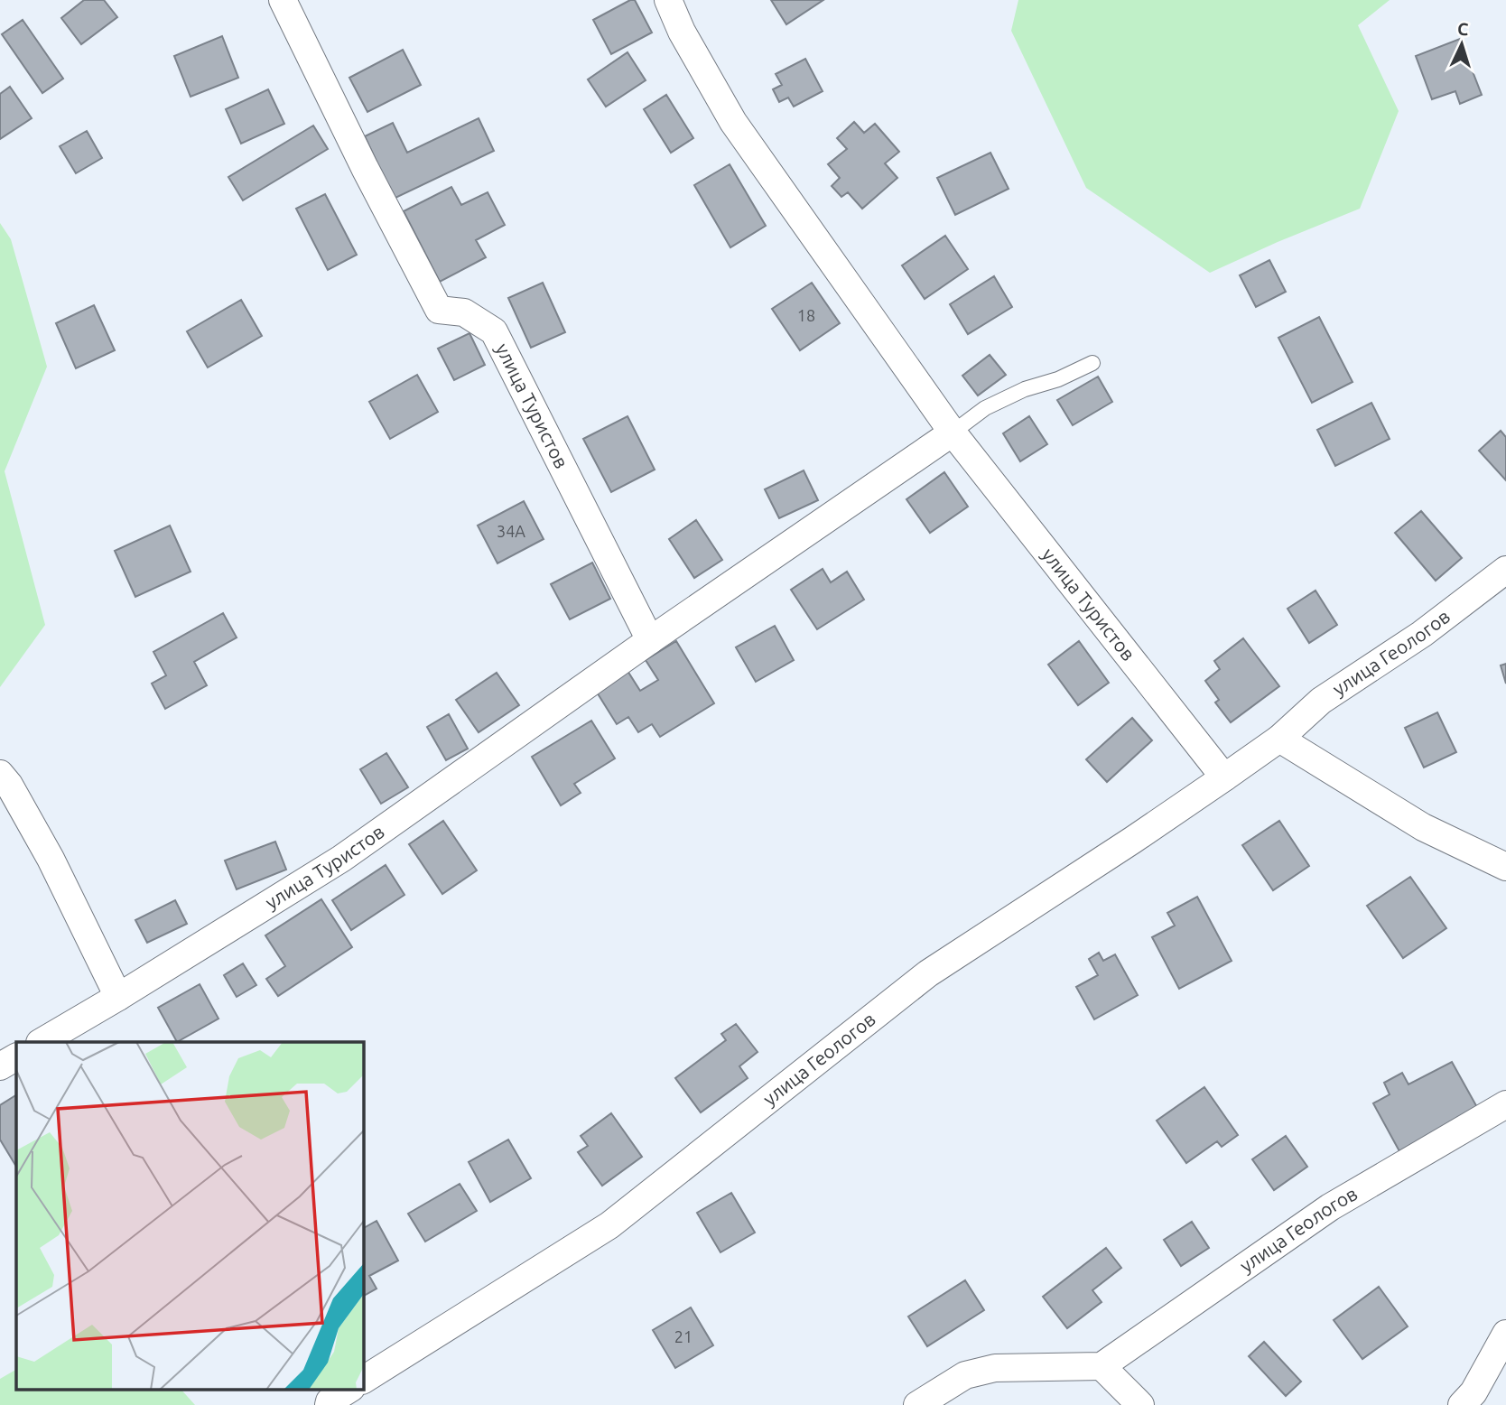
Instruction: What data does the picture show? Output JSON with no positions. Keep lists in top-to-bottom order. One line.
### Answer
{"streets":{"street":["улица Туристов","улица Геологов"]},"crossings":[["улица Туристов","улица Геологов"]],"house_numbers":["18","34А","21"],"north":"top"}
